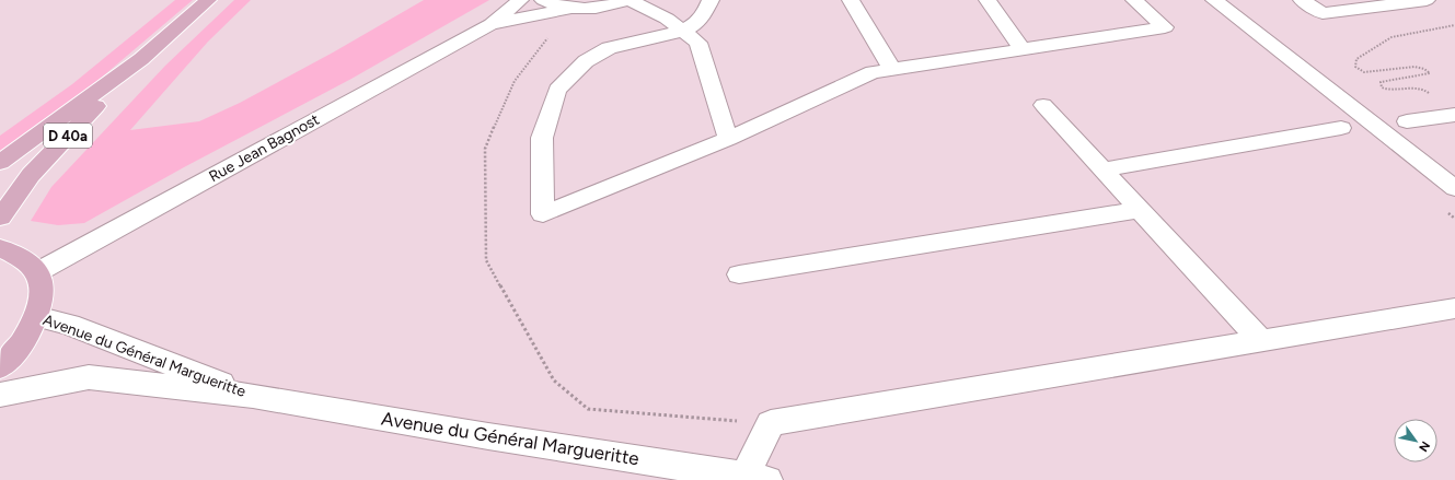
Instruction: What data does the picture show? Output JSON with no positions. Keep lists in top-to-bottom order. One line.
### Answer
{"streets":{"main road":["D 40a"],"street":["Rue Jean Bagnost","Avenue du Général Margueritte"]},"north":"bottom right"}
